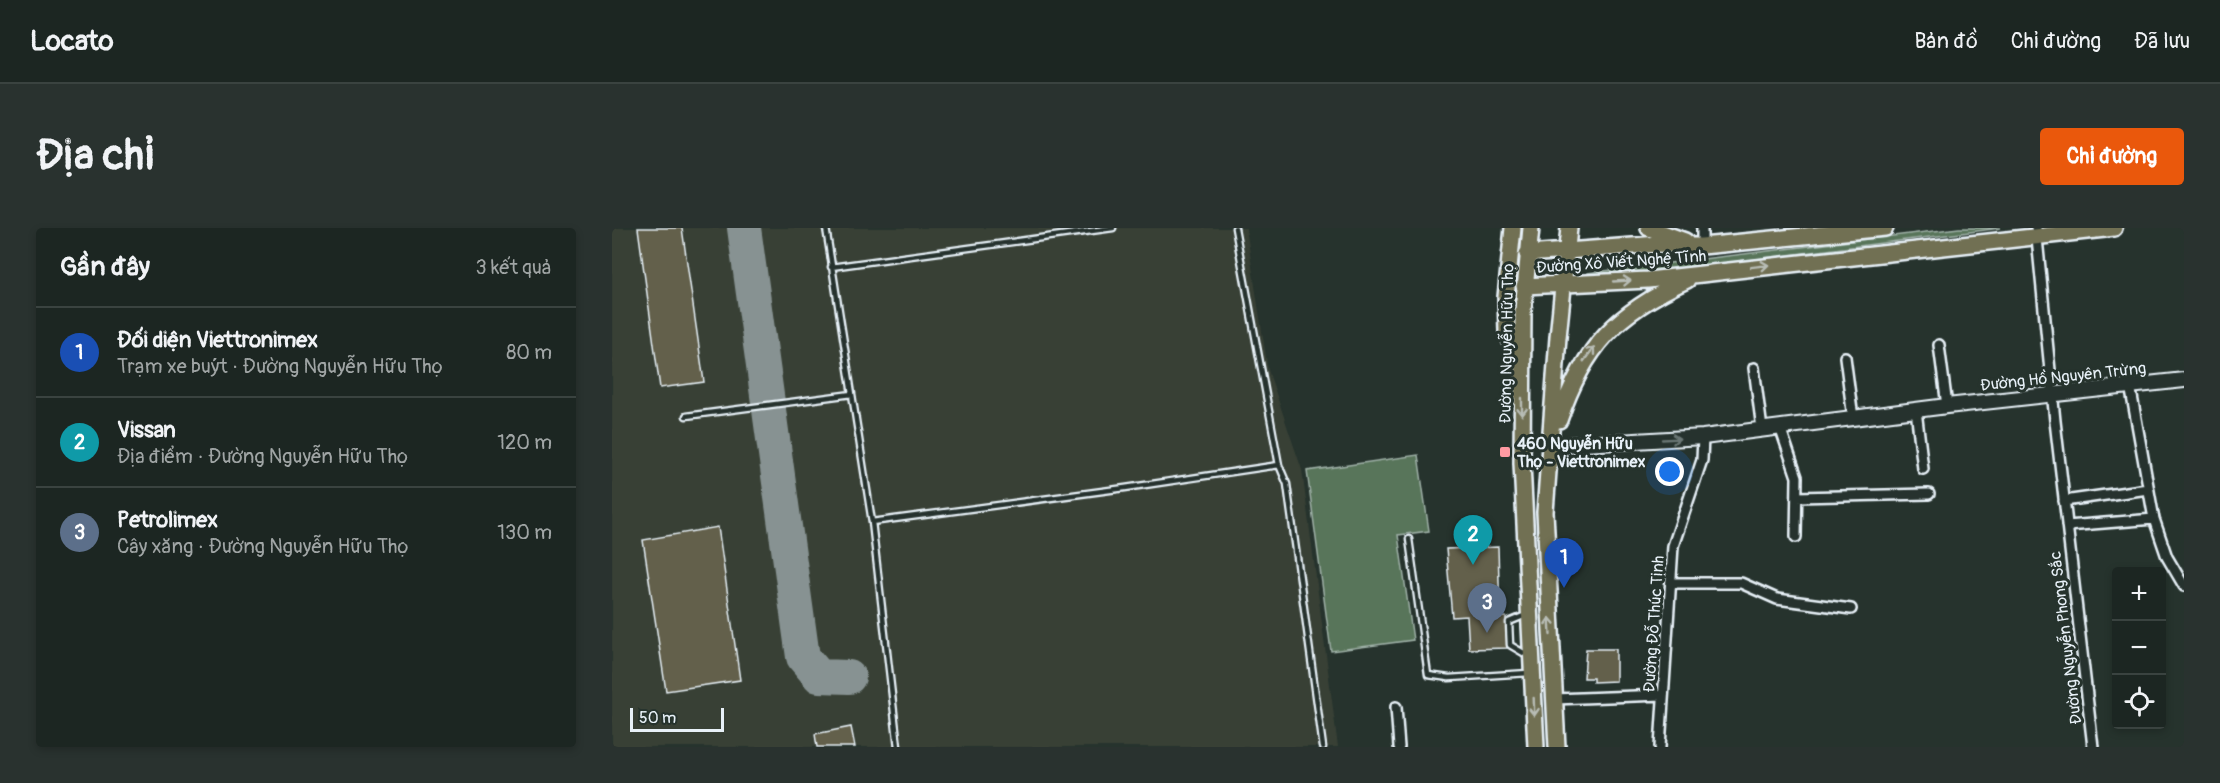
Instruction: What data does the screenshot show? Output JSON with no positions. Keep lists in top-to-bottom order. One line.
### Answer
{"streets":{"main road":["Đường Xô Viết Nghệ Tĩnh","Đường Nguyễn Hữu Thọ"],"street":["Đường Hồ Nguyên Trừng","Đường Đỗ Thúc Tịnh","Đường Nguyễn Phong Sắc"]},"crossings":[["Đường Xô Viết Nghệ Tĩnh","Đường Nguyễn Hữu Thọ"],["Đường Xô Viết Nghệ Tĩnh","Đường Nguyễn Phong Sắc"],["Đường Hồ Nguyên Trừng","Đường Đỗ Thúc Tịnh"],["Đường Hồ Nguyên Trừng","Đường Nguyễn Phong Sắc"]],"places":{"transit":["460 Nguyễn Hữu Thọ - Viettronimex"]},"scale_bar":"50 m","page":{"header":"Locato","nav":["Bản đồ","Chỉ đường","Đã lưu"],"buttons":"Chỉ đường","title":"Địa chỉ","heading":["Gần đây","3 kết quả"],"list":[{"mark":"1","name":"Đối diện Viettronimex","note":"Trạm xe buýt · Đường Nguyễn Hữu Thọ","value":"80 m"},{"mark":"2","name":"Vissan","note":"Địa điểm · Đường Nguyễn Hữu Thọ","value":"120 m"},{"mark":"3","name":"Petrolimex","note":"Cây xăng · Đường Nguyễn Hữu Thọ","value":"130 m"}],"pins":["2","1","3"],"map_buttons":["+","−"],"scale":"50 m"}}
